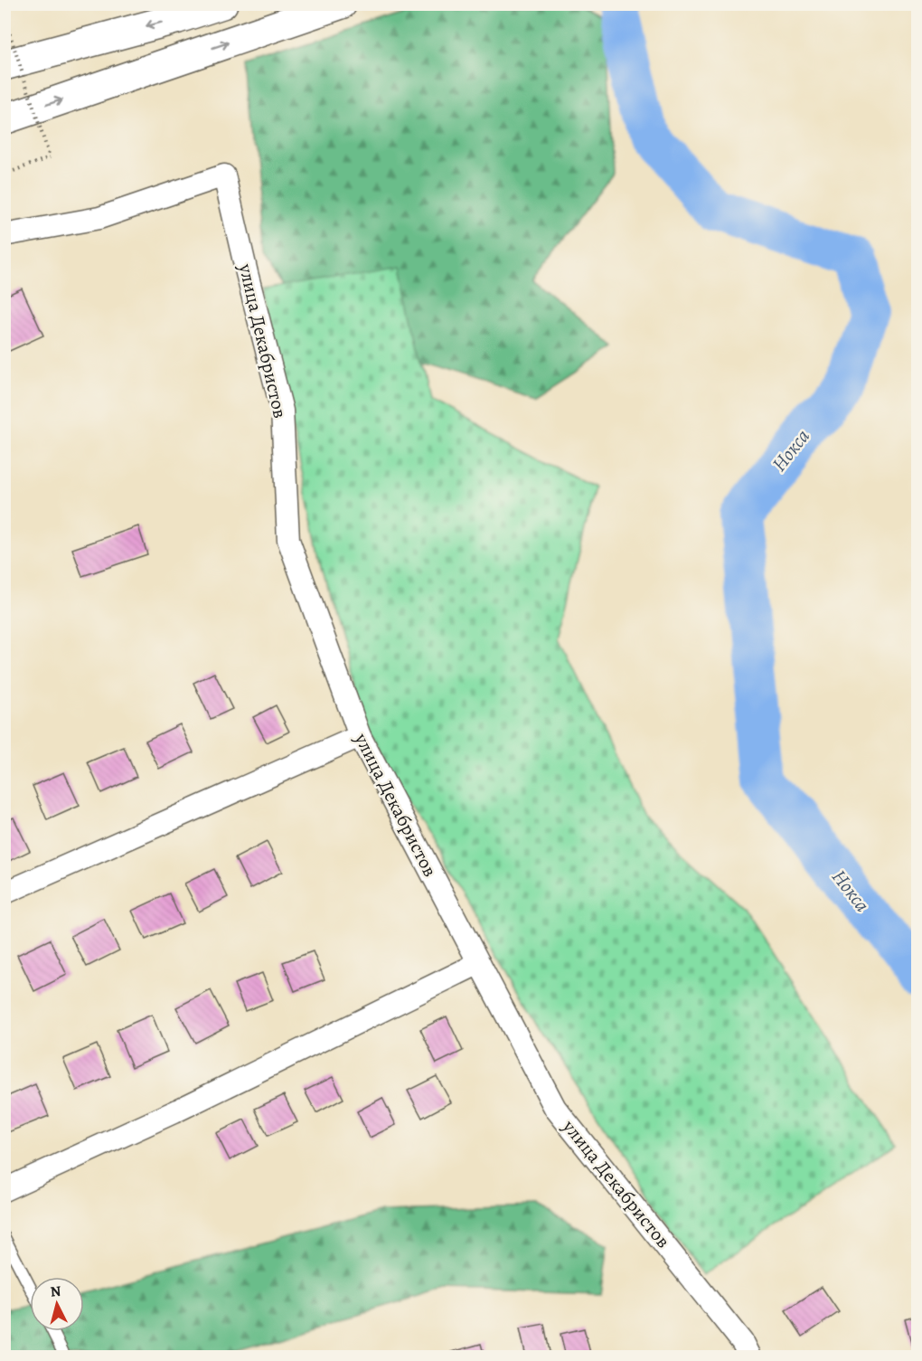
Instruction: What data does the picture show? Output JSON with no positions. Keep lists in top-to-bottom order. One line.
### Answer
{"streets":{"street":["улица Декабристов"]},"water":["Нокса"],"north":"top"}
